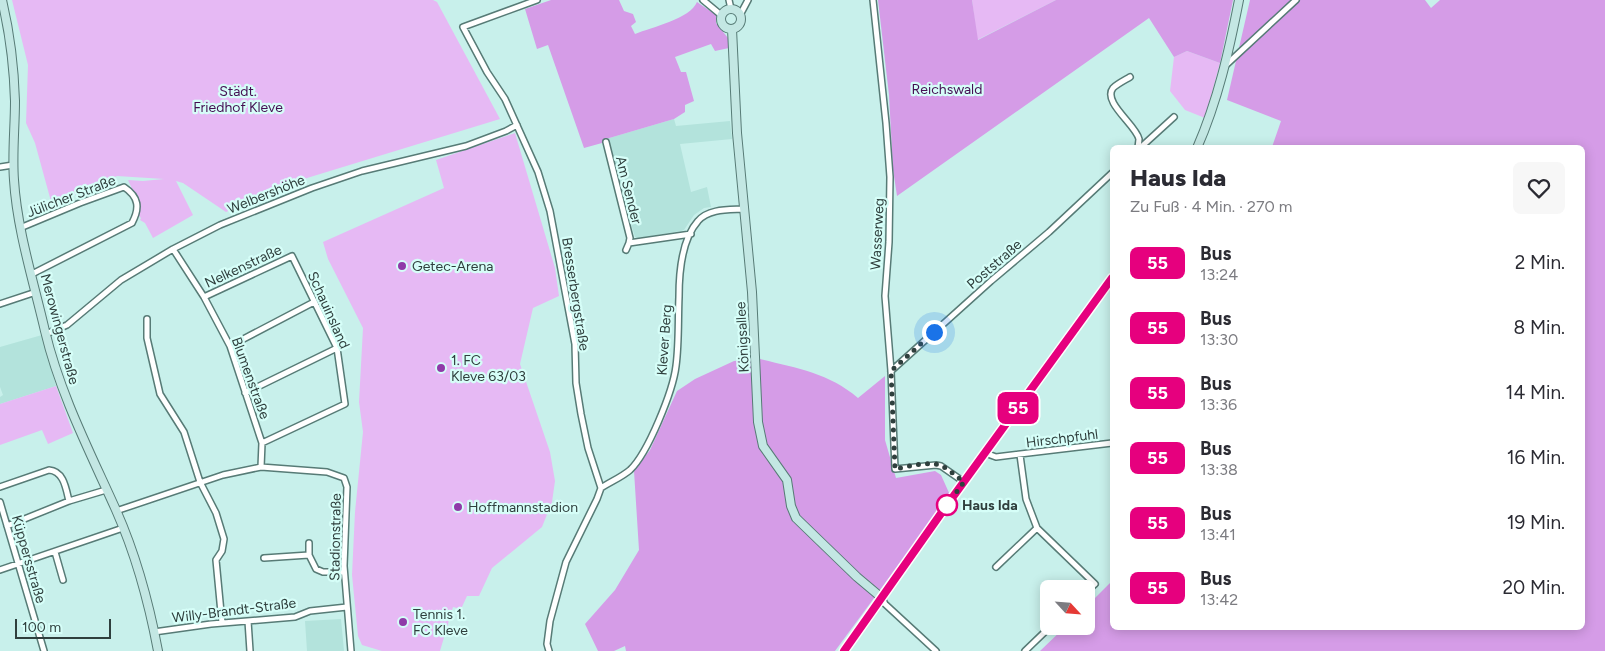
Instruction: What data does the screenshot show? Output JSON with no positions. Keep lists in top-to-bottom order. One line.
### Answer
{"streets":{"street":["Am Sender","Welbershöhe","Jülicher Straße","Wasserweg","Poststraße","Nelkenstraße","Bresserbergstraße","Schauinsland","Merowingerstraße","Königsallee","Klever Berg","Blumenstraße","Hirschpfuhl","Stadionstraße","Küppersstraße","Willy-Brandt-Straße"]},"crossings":[["Am Sender","Klever Berg"],["Welbershöhe","Bresserbergstraße"],["Welbershöhe","Merowingerstraße"],["Welbershöhe","Blumenstraße"],["Jülicher Straße","Merowingerstraße"],["Wasserweg","Poststraße"],["Nelkenstraße","Schauinsland"],["Nelkenstraße","Blumenstraße"],["Bresserbergstraße","Klever Berg"],["Schauinsland","Blumenstraße"],["Merowingerstraße","Stadionstraße"],["Merowingerstraße","Willy-Brandt-Straße"],["Königsallee","Klever Berg"],["Blumenstraße","Stadionstraße"],["Stadionstraße","Willy-Brandt-Straße"]],"parks":["Reichswald","Städt. Friedhof Kleve"],"places":["Getec-Arena","1. FC Kleve 63/03","Haus Ida","Hoffmannstadion","Tennis 1. FC Kleve"],"lines":["bus line 55"],"scale_bar":"100 m","north":"bottom right","page":{"on_map":"55","heading":["Haus Ida","Zu Fuß · 4 Min. · 270 m"],"list":[{"mark":"55","name":"Bus","note":"13:24","value":"2 Min."},{"mark":"55","name":"Bus","note":"13:30","value":"8 Min."},{"mark":"55","name":"Bus","note":"13:36","value":"14 Min."},{"mark":"55","name":"Bus","note":"13:38","value":"16 Min."},{"mark":"55","name":"Bus","note":"13:41","value":"19 Min."},{"mark":"55","name":"Bus","note":"13:42","value":"20 Min."}],"scale":"100 m"}}
